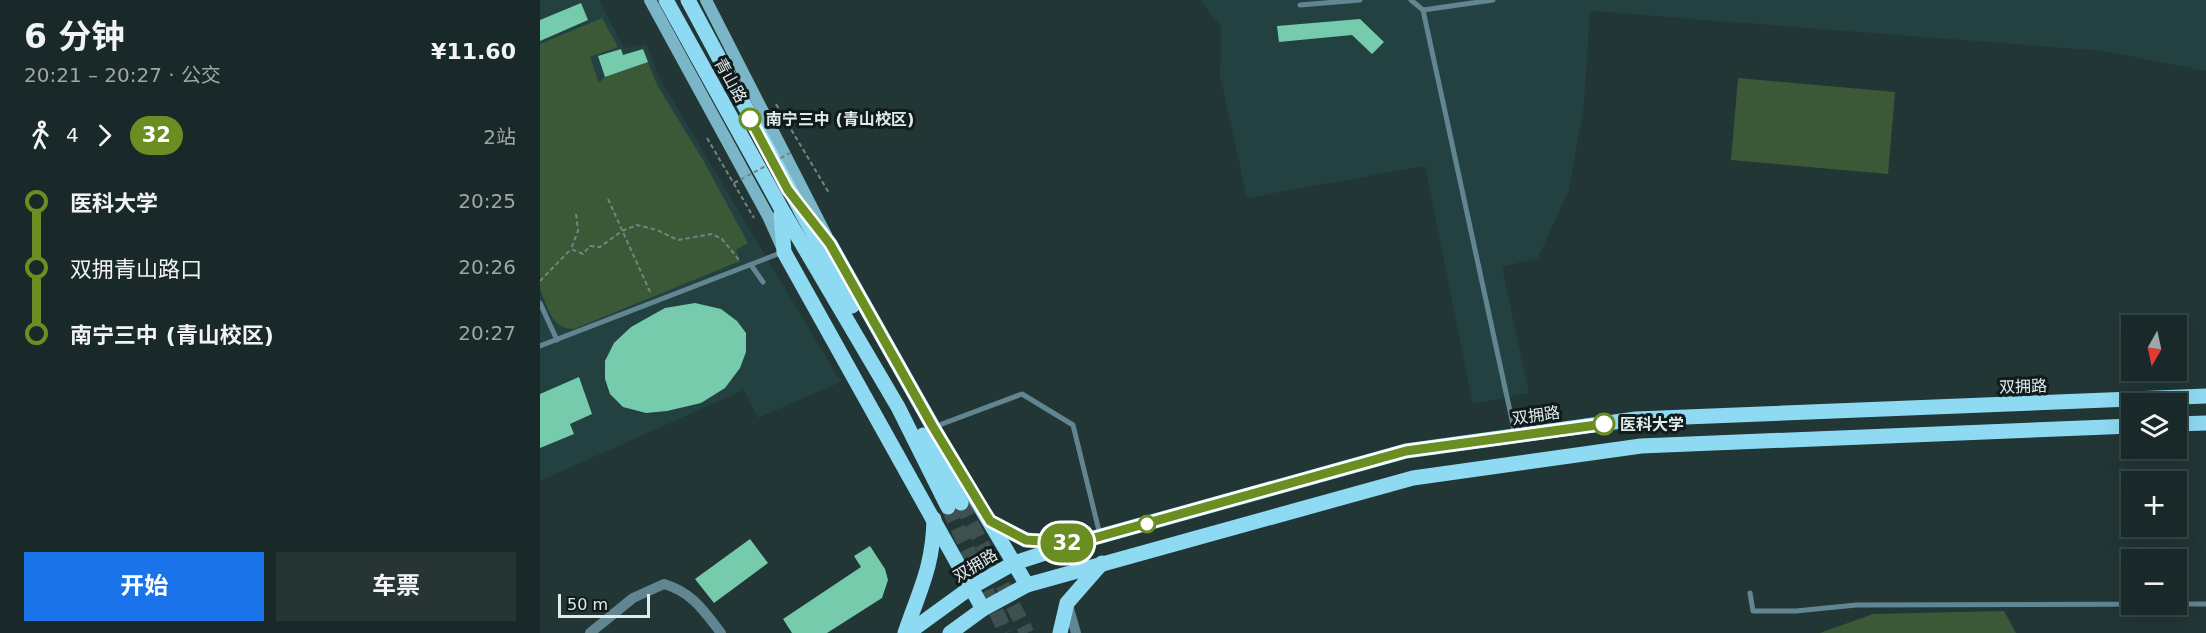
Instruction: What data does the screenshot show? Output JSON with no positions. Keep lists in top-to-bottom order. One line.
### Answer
{"streets":{"main road":["青山路","双拥路"]},"places":["南宁三中 (青山校区)","医科大学"],"lines":["bus line 32"],"scale_bar":"50 m","north":"bottom","page":{"heading":["6 分钟","20:21 – 20:27 · 公交","¥11.60"],"on_map":"32","legs":["4","32","2站"],"list":[{"name":"医科大学","value":"20:25"},{"name":"双拥青山路口","value":"20:26"},{"name":"南宁三中 (青山校区)","value":"20:27"}],"map_buttons":["+","−"],"buttons":["开始","车票"],"scale":"50 m"}}
